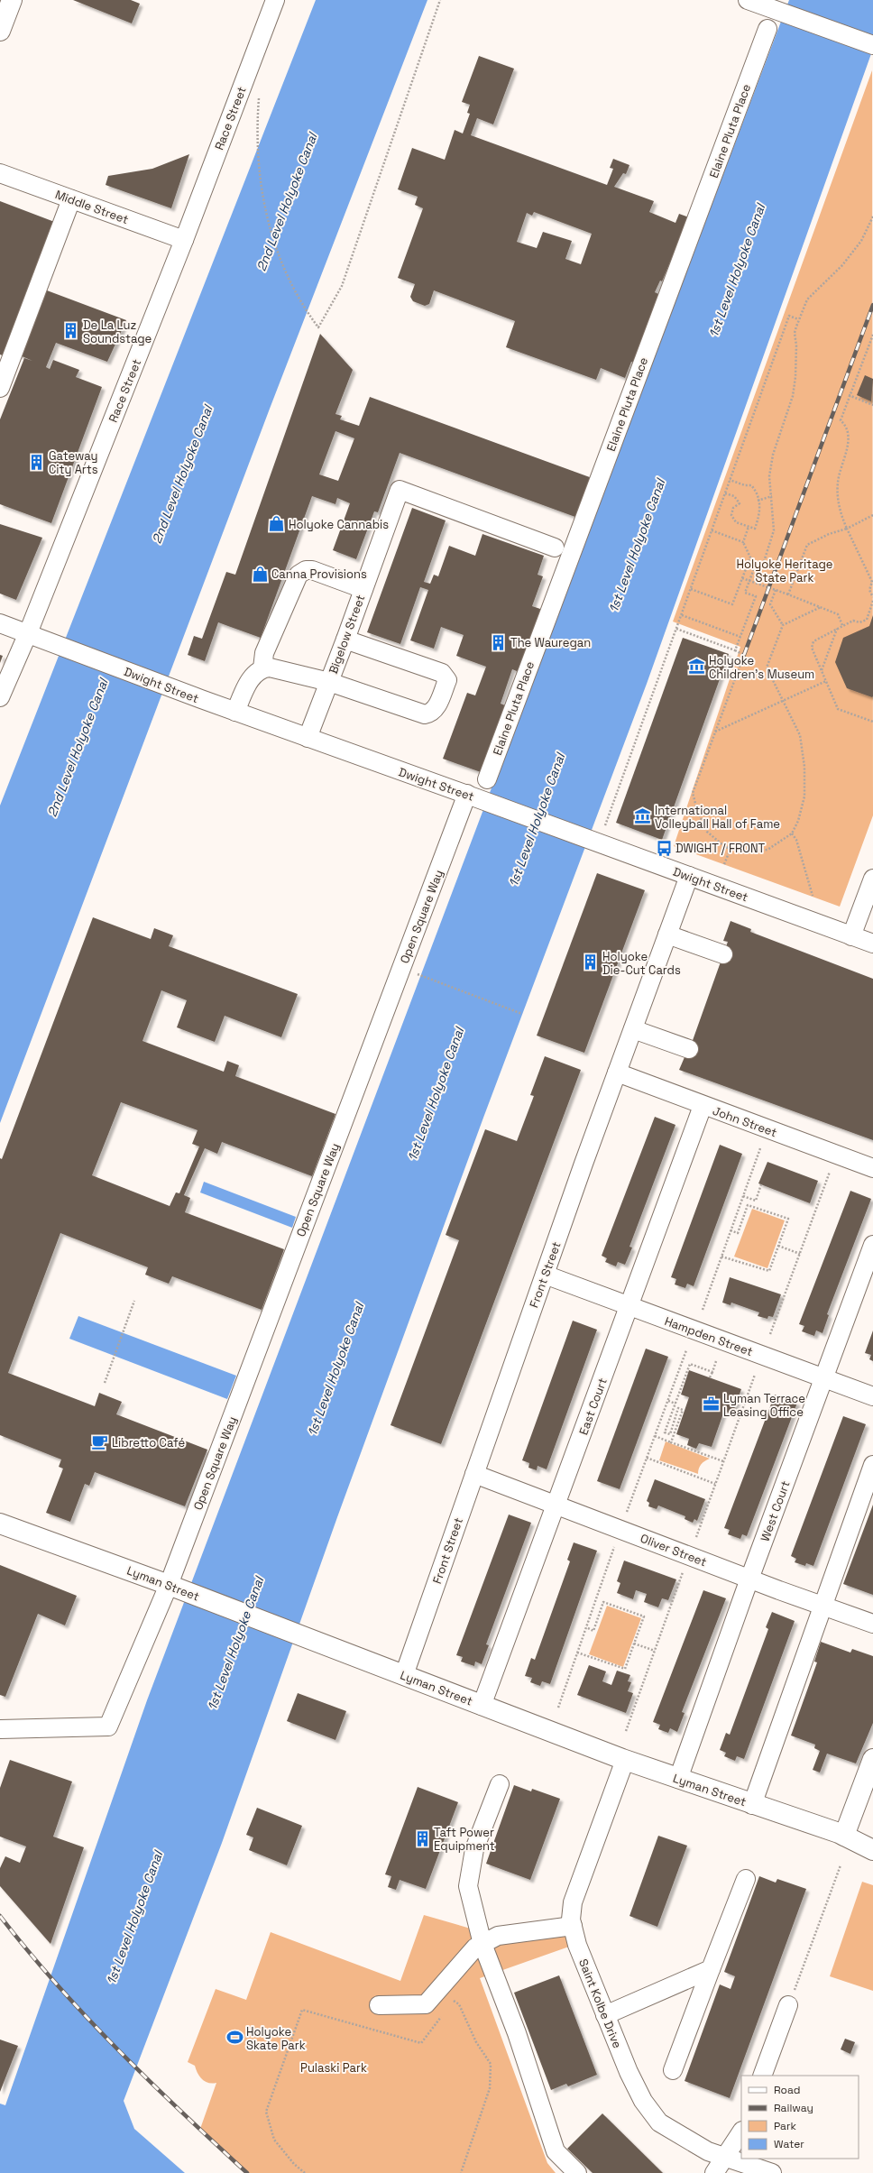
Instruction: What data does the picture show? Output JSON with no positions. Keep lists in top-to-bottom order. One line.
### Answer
{"streets":{"main road":["Lyman Street"],"street":["Race Street","Elaine Pluta Place","Middle Street","Bigelow Street","Dwight Street","Open Square Way","John Street","Front Street","Hampden Street","East Court","West Court","Oliver Street","Saint Kolbe Drive"]},"crossings":[["Race Street","Middle Street"],["Race Street","Dwight Street"],["Bigelow Street","Dwight Street"],["Dwight Street","Open Square Way"],["Dwight Street","Front Street"],["Open Square Way","Lyman Street"],["John Street","Front Street"],["John Street","East Court"],["Front Street","Hampden Street"],["Front Street","Oliver Street"],["Front Street","Lyman Street"],["Hampden Street","East Court"],["Hampden Street","West Court"],["East Court","Oliver Street"],["East Court","Lyman Street"],["West Court","Oliver Street"],["West Court","Lyman Street"],["Lyman Street","Saint Kolbe Drive"]],"water":["2nd Level Holyoke Canal","1st Level Holyoke Canal"],"parks":["Holyoke Heritage State Park","Pulaski Park"],"places":{"building":["De La Luz Soundstage","Gateway City Arts","The Wauregan","Holyoke Die-Cut Cards","Taft Power Equipment"],"shop":["Holyoke Cannabis","Canna Provisions"],"museum":["Holyoke Children's Museum","International Volleyball Hall of Fame"],"bus stop":["DWIGHT / FRONT"],"office":["Lyman Terrace Leasing Office"],"cafe":["Libretto Café"],"sports":["Holyoke Skate Park"]},"legend":["Road","Railway","Park","Water"]}
